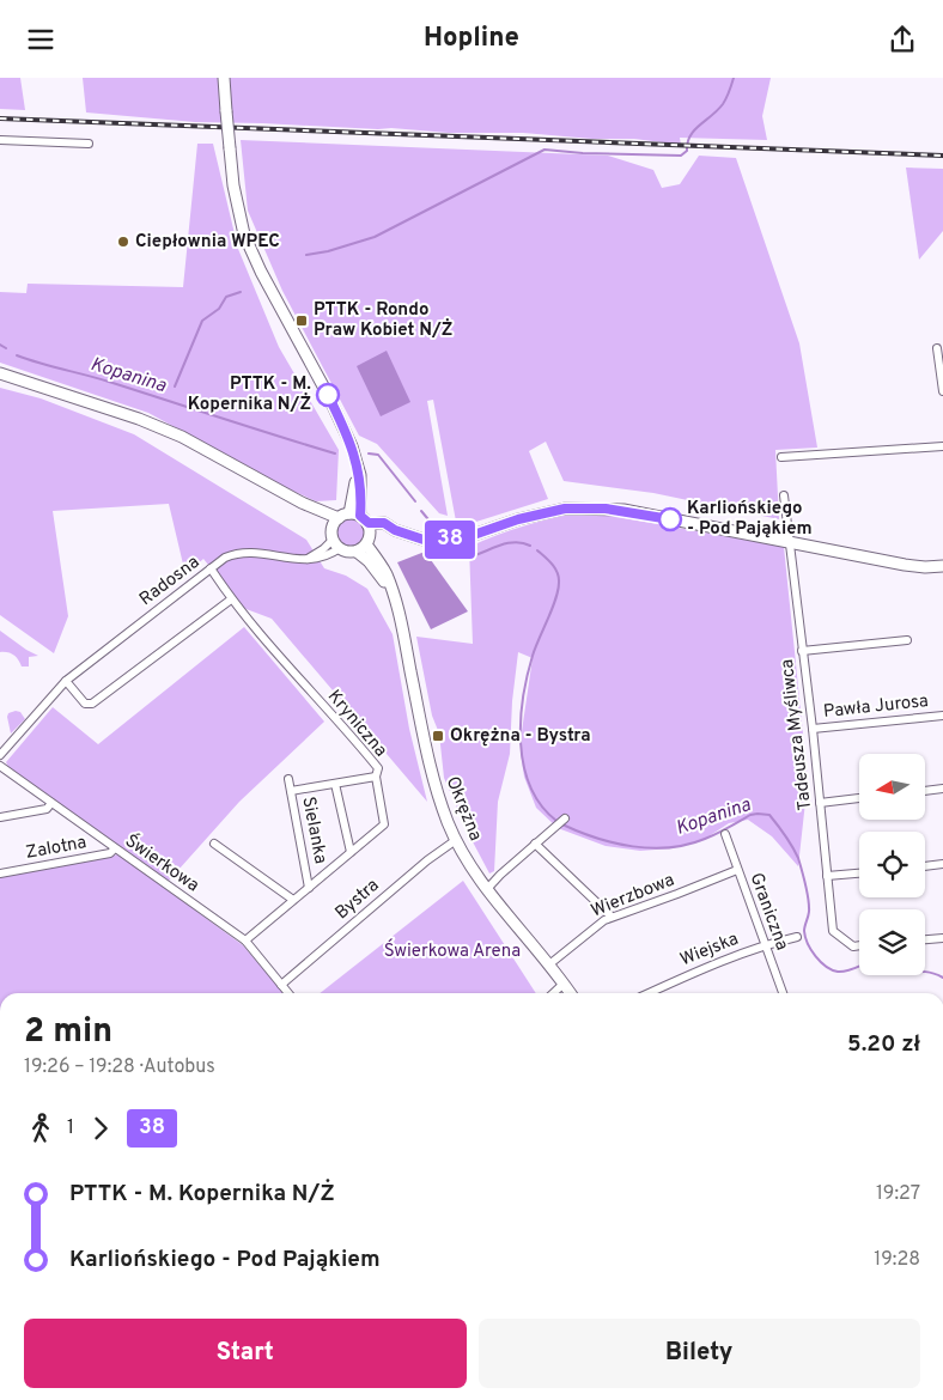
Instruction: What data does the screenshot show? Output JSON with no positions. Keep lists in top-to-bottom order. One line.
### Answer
{"streets":{"street":["Radosna","Pawła Jurosa","Kryniczna","Tadeusza Myśliwca","Okrężna","Sielanka","Zalotna","Świerkowa","Wierzbowa","Bystra","Graniczna","Wiejska"]},"crossings":[["Radosna","Kryniczna"],["Pawła Jurosa","Tadeusza Myśliwca"],["Kryniczna","Sielanka"],["Kryniczna","Świerkowa"],["Okrężna","Wierzbowa"],["Okrężna","Bystra"],["Zalotna","Świerkowa"],["Świerkowa","Bystra"],["Wierzbowa","Graniczna"],["Graniczna","Wiejska"]],"water":["Kopanina"],"parks":["Świerkowa Arena"],"places":{"other":["Ciepłownia WPEC","PTTK - M. Kopernika N/Ż","Karliońskiego - Pod Pająkiem"],"transit":["PTTK - Rondo Praw Kobiet N/Ż","Okrężna - Bystra"]},"lines":["bus line 38"],"north":"left","page":{"header":"Hopline","on_map":"38","heading":["2 min","19:26 – 19:28 · Autobus","5.20 zł"],"legs":["1","38"],"list":[{"name":"PTTK - M. Kopernika N/Ż","value":"19:27"},{"name":"Karliońskiego - Pod Pająkiem","value":"19:28"}],"buttons":["Start","Bilety"]}}
